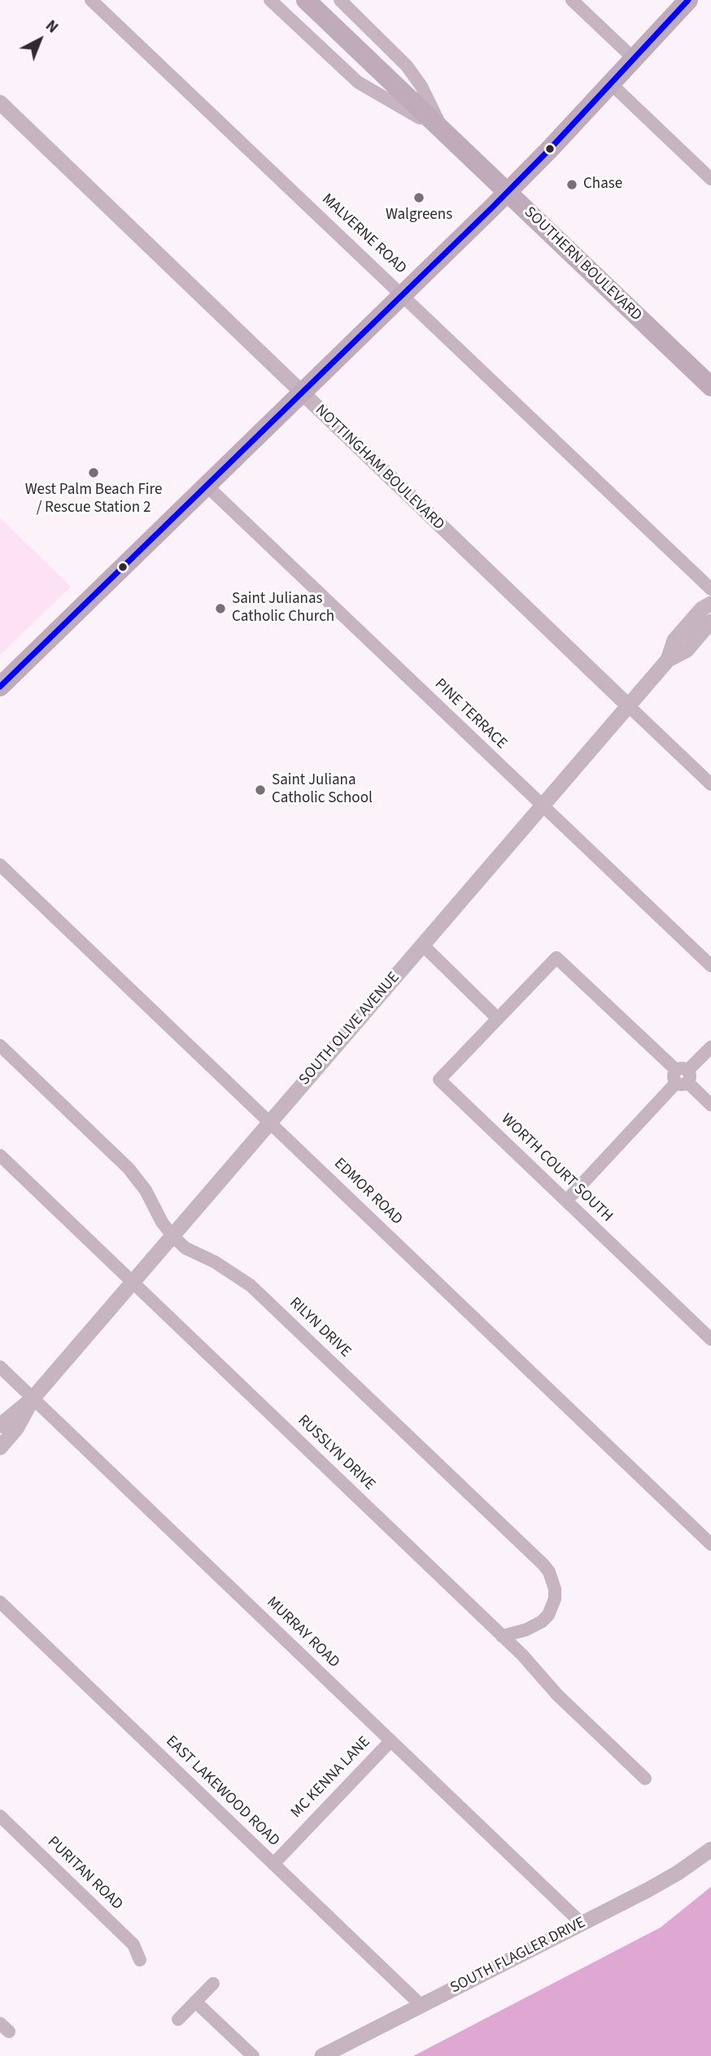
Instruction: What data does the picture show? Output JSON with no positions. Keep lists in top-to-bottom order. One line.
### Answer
{"streets":{"main road":["SOUTHERN BOULEVARD"],"street":["MALVERNE ROAD","NOTTINGHAM BOULEVARD","PINE TERRACE","SOUTH OLIVE AVENUE","WORTH COURT SOUTH","EDMOR ROAD","RILYN DRIVE","RUSSLYN DRIVE","MURRAY ROAD","MC KENNA LANE","EAST LAKEWOOD ROAD","PURITAN ROAD","SOUTH FLAGLER DRIVE"]},"crossings":[["NOTTINGHAM BOULEVARD","SOUTH OLIVE AVENUE"],["PINE TERRACE","SOUTH OLIVE AVENUE"],["SOUTH OLIVE AVENUE","EDMOR ROAD"],["SOUTH OLIVE AVENUE","RILYN DRIVE"],["SOUTH OLIVE AVENUE","RUSSLYN DRIVE"],["SOUTH OLIVE AVENUE","MURRAY ROAD"],["RILYN DRIVE","RUSSLYN DRIVE"],["MURRAY ROAD","MC KENNA LANE"],["MURRAY ROAD","SOUTH FLAGLER DRIVE"],["MC KENNA LANE","EAST LAKEWOOD ROAD"],["EAST LAKEWOOD ROAD","SOUTH FLAGLER DRIVE"]],"places":["Chase","Walgreens","West Palm Beach Fire / Rescue Station 2","Saint Julianas Catholic Church","Saint Juliana Catholic School"],"north":"top right"}
